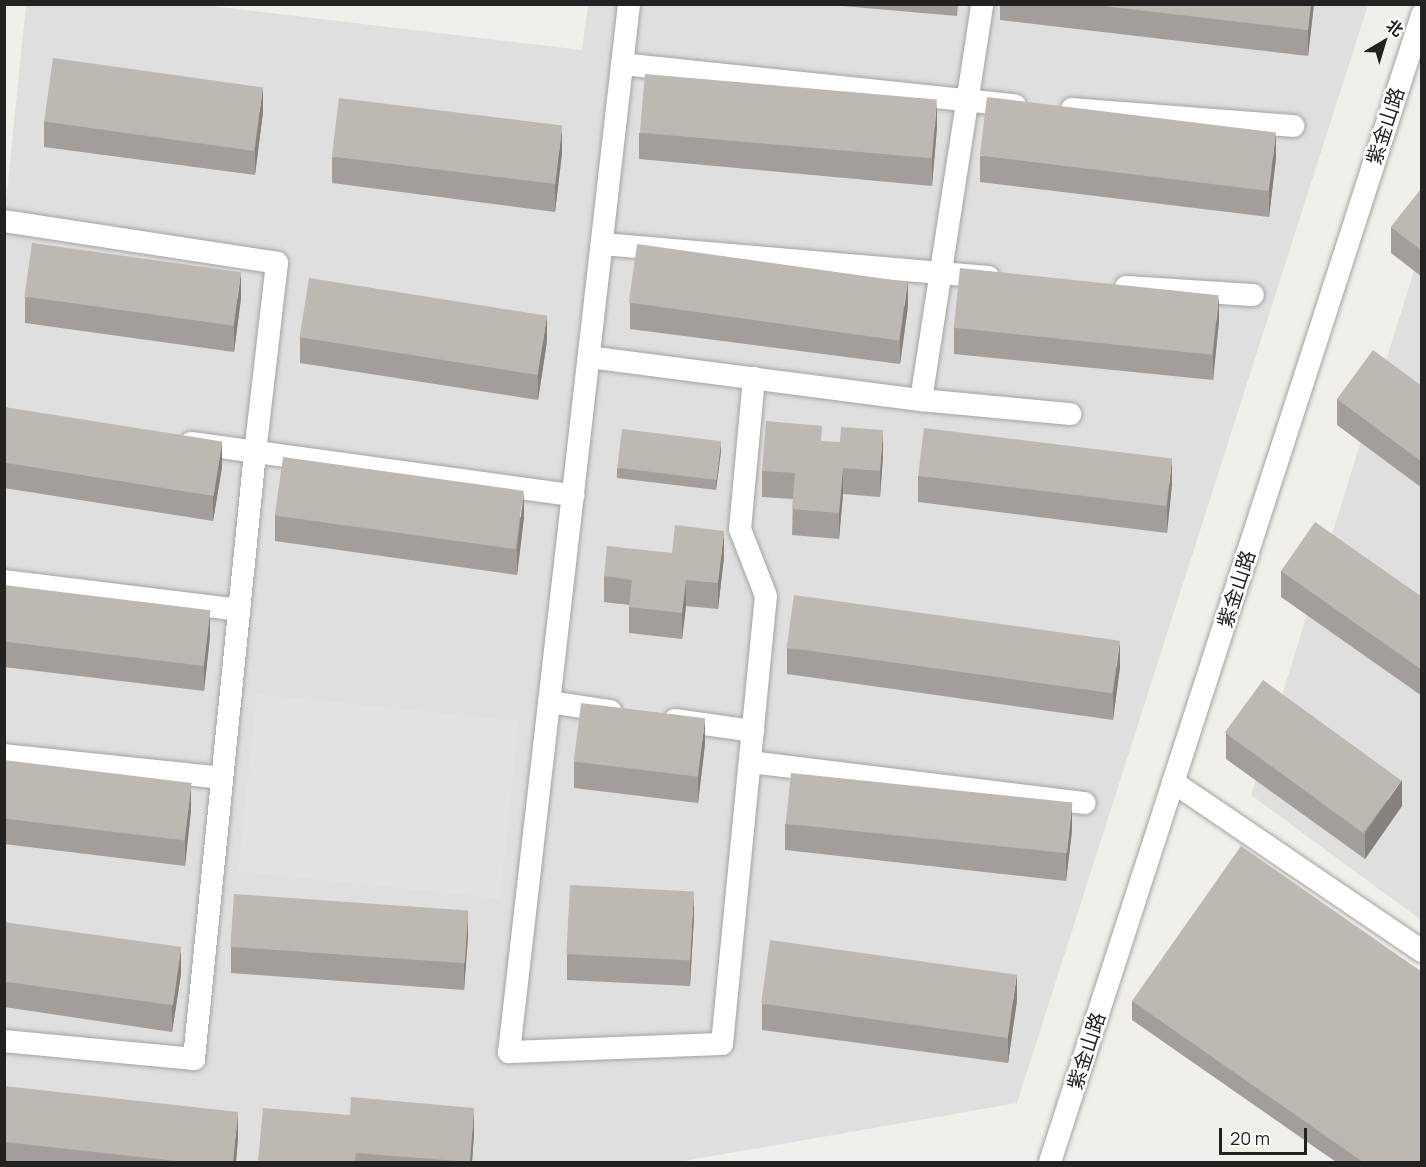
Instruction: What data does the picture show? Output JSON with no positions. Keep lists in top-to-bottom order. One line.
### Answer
{"streets":{"street":["紫金山路"]},"scale_bar":"20 m","north":"top right"}
